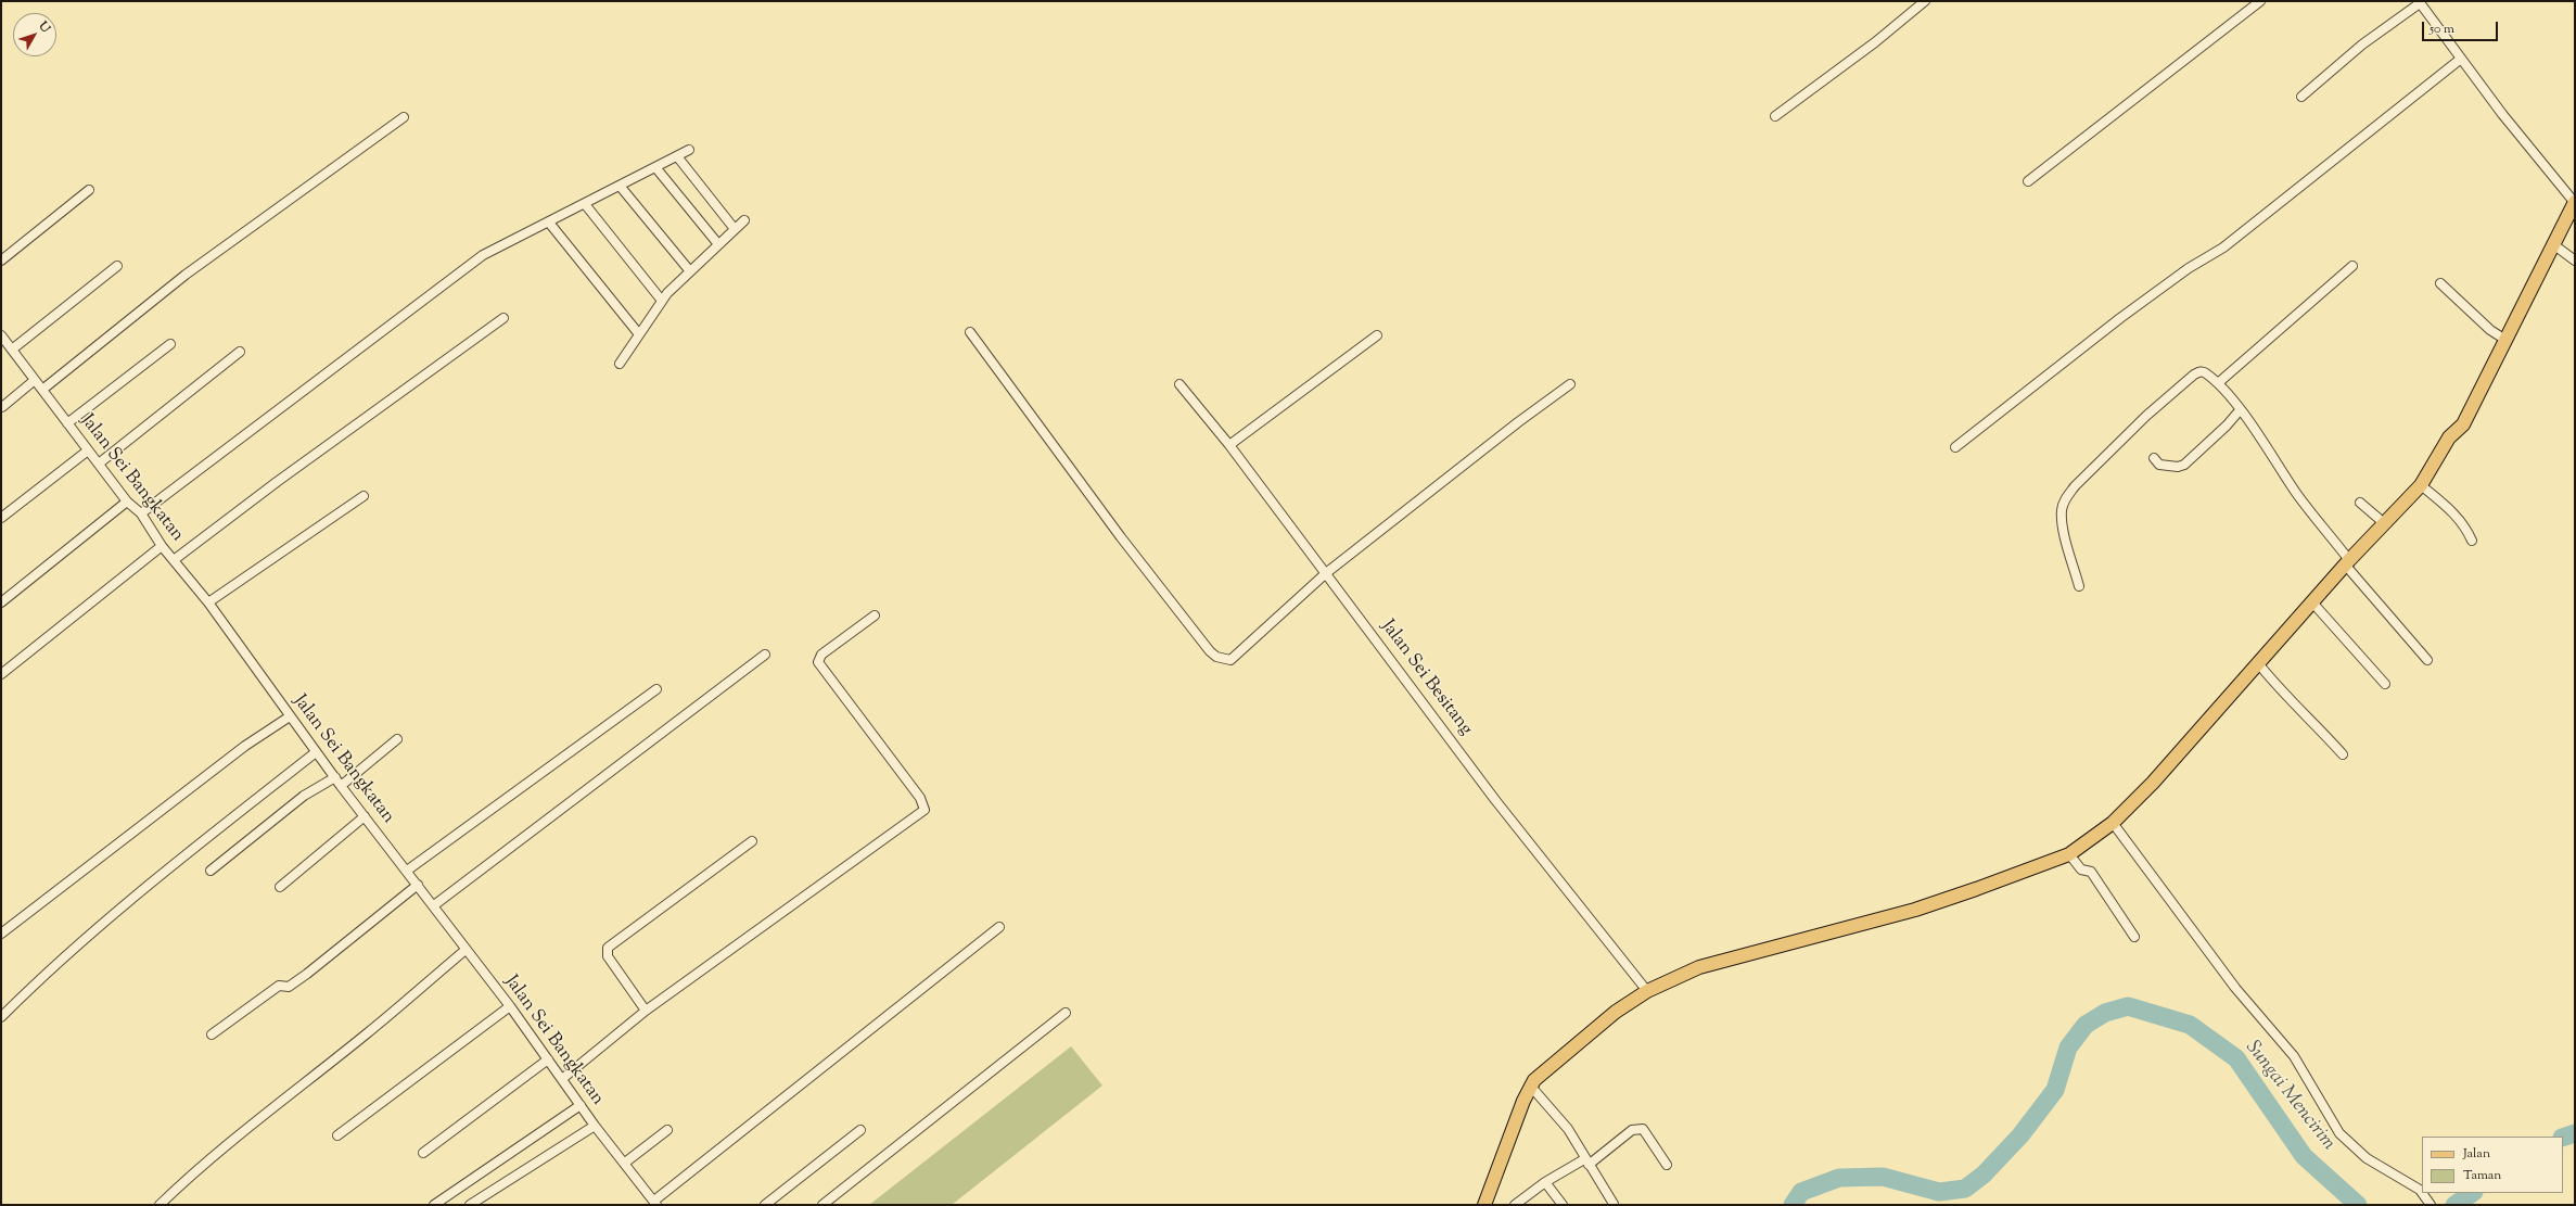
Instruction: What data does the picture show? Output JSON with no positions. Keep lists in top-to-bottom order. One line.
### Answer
{"streets":{"street":["Jalan Sei Bangkatan","Jalan Sei Besitang"]},"water":["Sungai Mencirim"],"legend":["Jalan","Taman"],"scale_bar":"50 m","north":"top right"}
